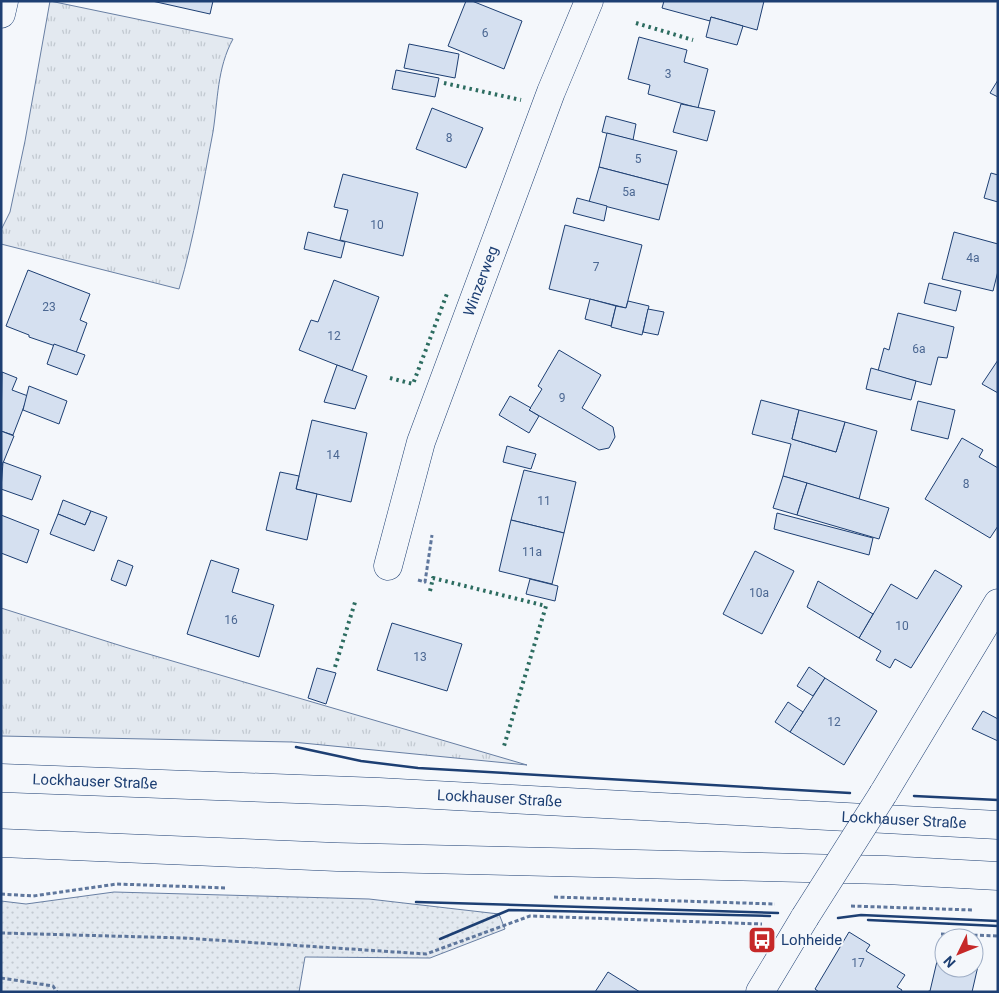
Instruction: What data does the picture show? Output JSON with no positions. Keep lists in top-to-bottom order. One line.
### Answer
{"streets":{"main road":["Winzerweg","Lockhauser Straße"]},"places":{"bus stop":["Lohheide"]},"house_numbers":["6","3","8","5","5a","10","4a","7","23","12","6a","9","14","8","11","11a","10a","16","10","13","12","17"],"north":"bottom left"}
